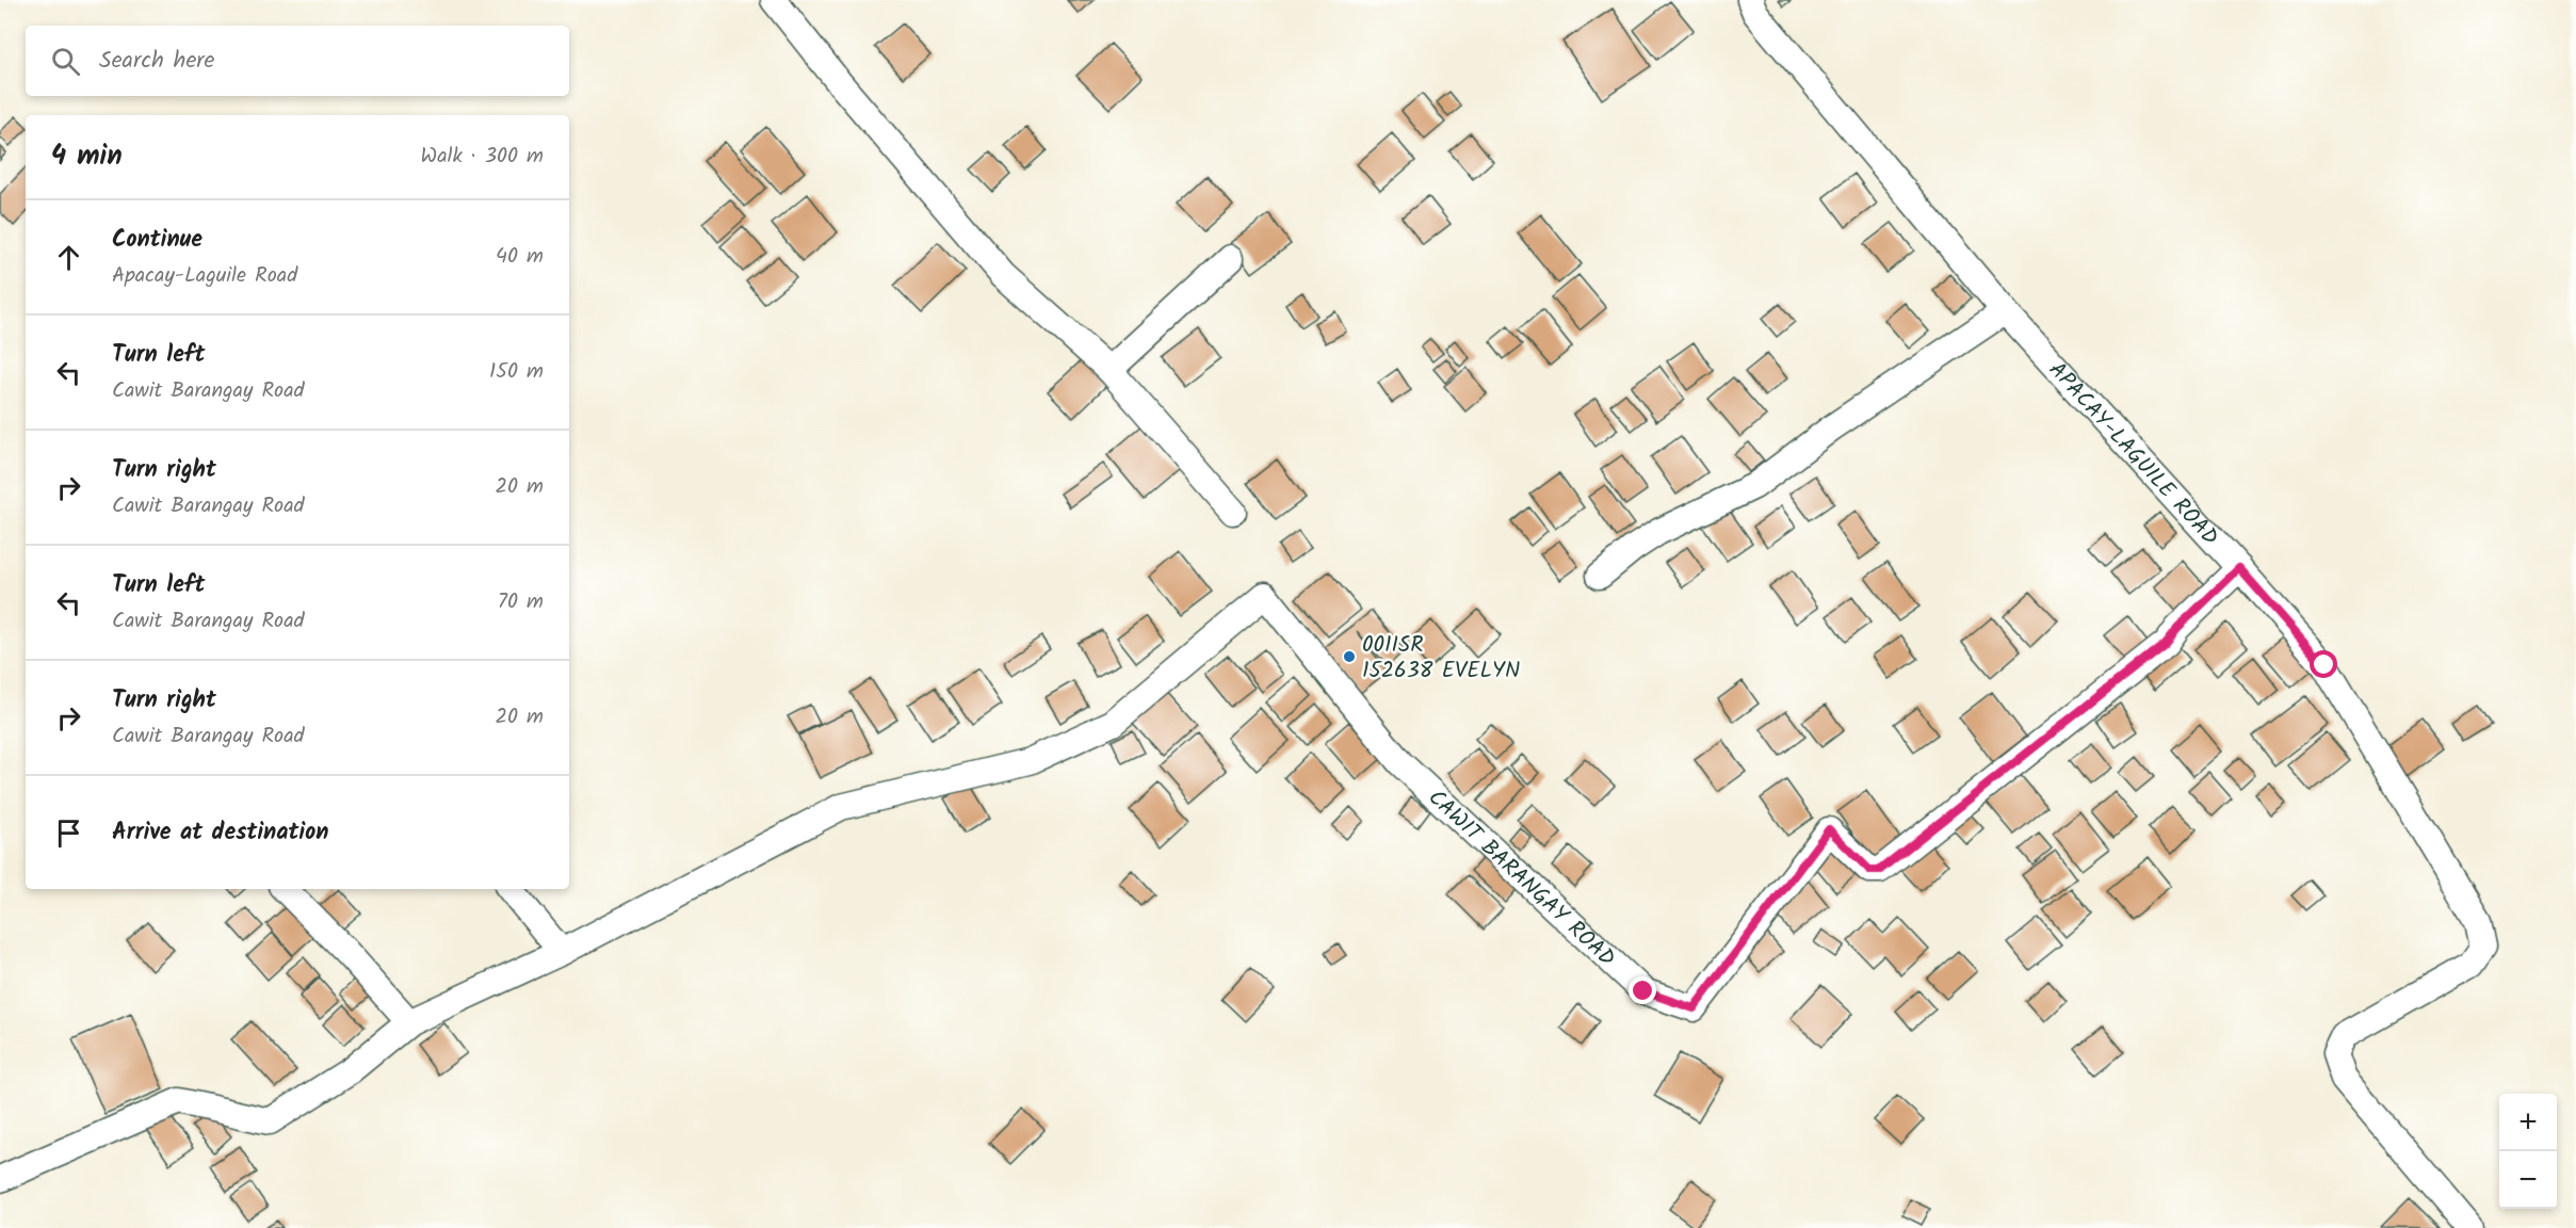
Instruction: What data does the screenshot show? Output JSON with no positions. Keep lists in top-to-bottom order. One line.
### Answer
{"streets":{"street":["APACAY-LAGUILE ROAD","CAWIT BARANGAY ROAD"]},"crossings":[["APACAY-LAGUILE ROAD","CAWIT BARANGAY ROAD"]],"places":["001ISR 152638 EVELYN"],"page":{"search":"Search here","heading":["4 min","Walk · 300 m"],"list":[["Continue","Apacay-Laguile Road","40 m"],["Turn left","Cawit Barangay Road","150 m"],["Turn right","Cawit Barangay Road","20 m"],["Turn left","Cawit Barangay Road","70 m"],["Turn right","Cawit Barangay Road","20 m"],"Arrive at destination"],"map_buttons":["+","−"]}}
